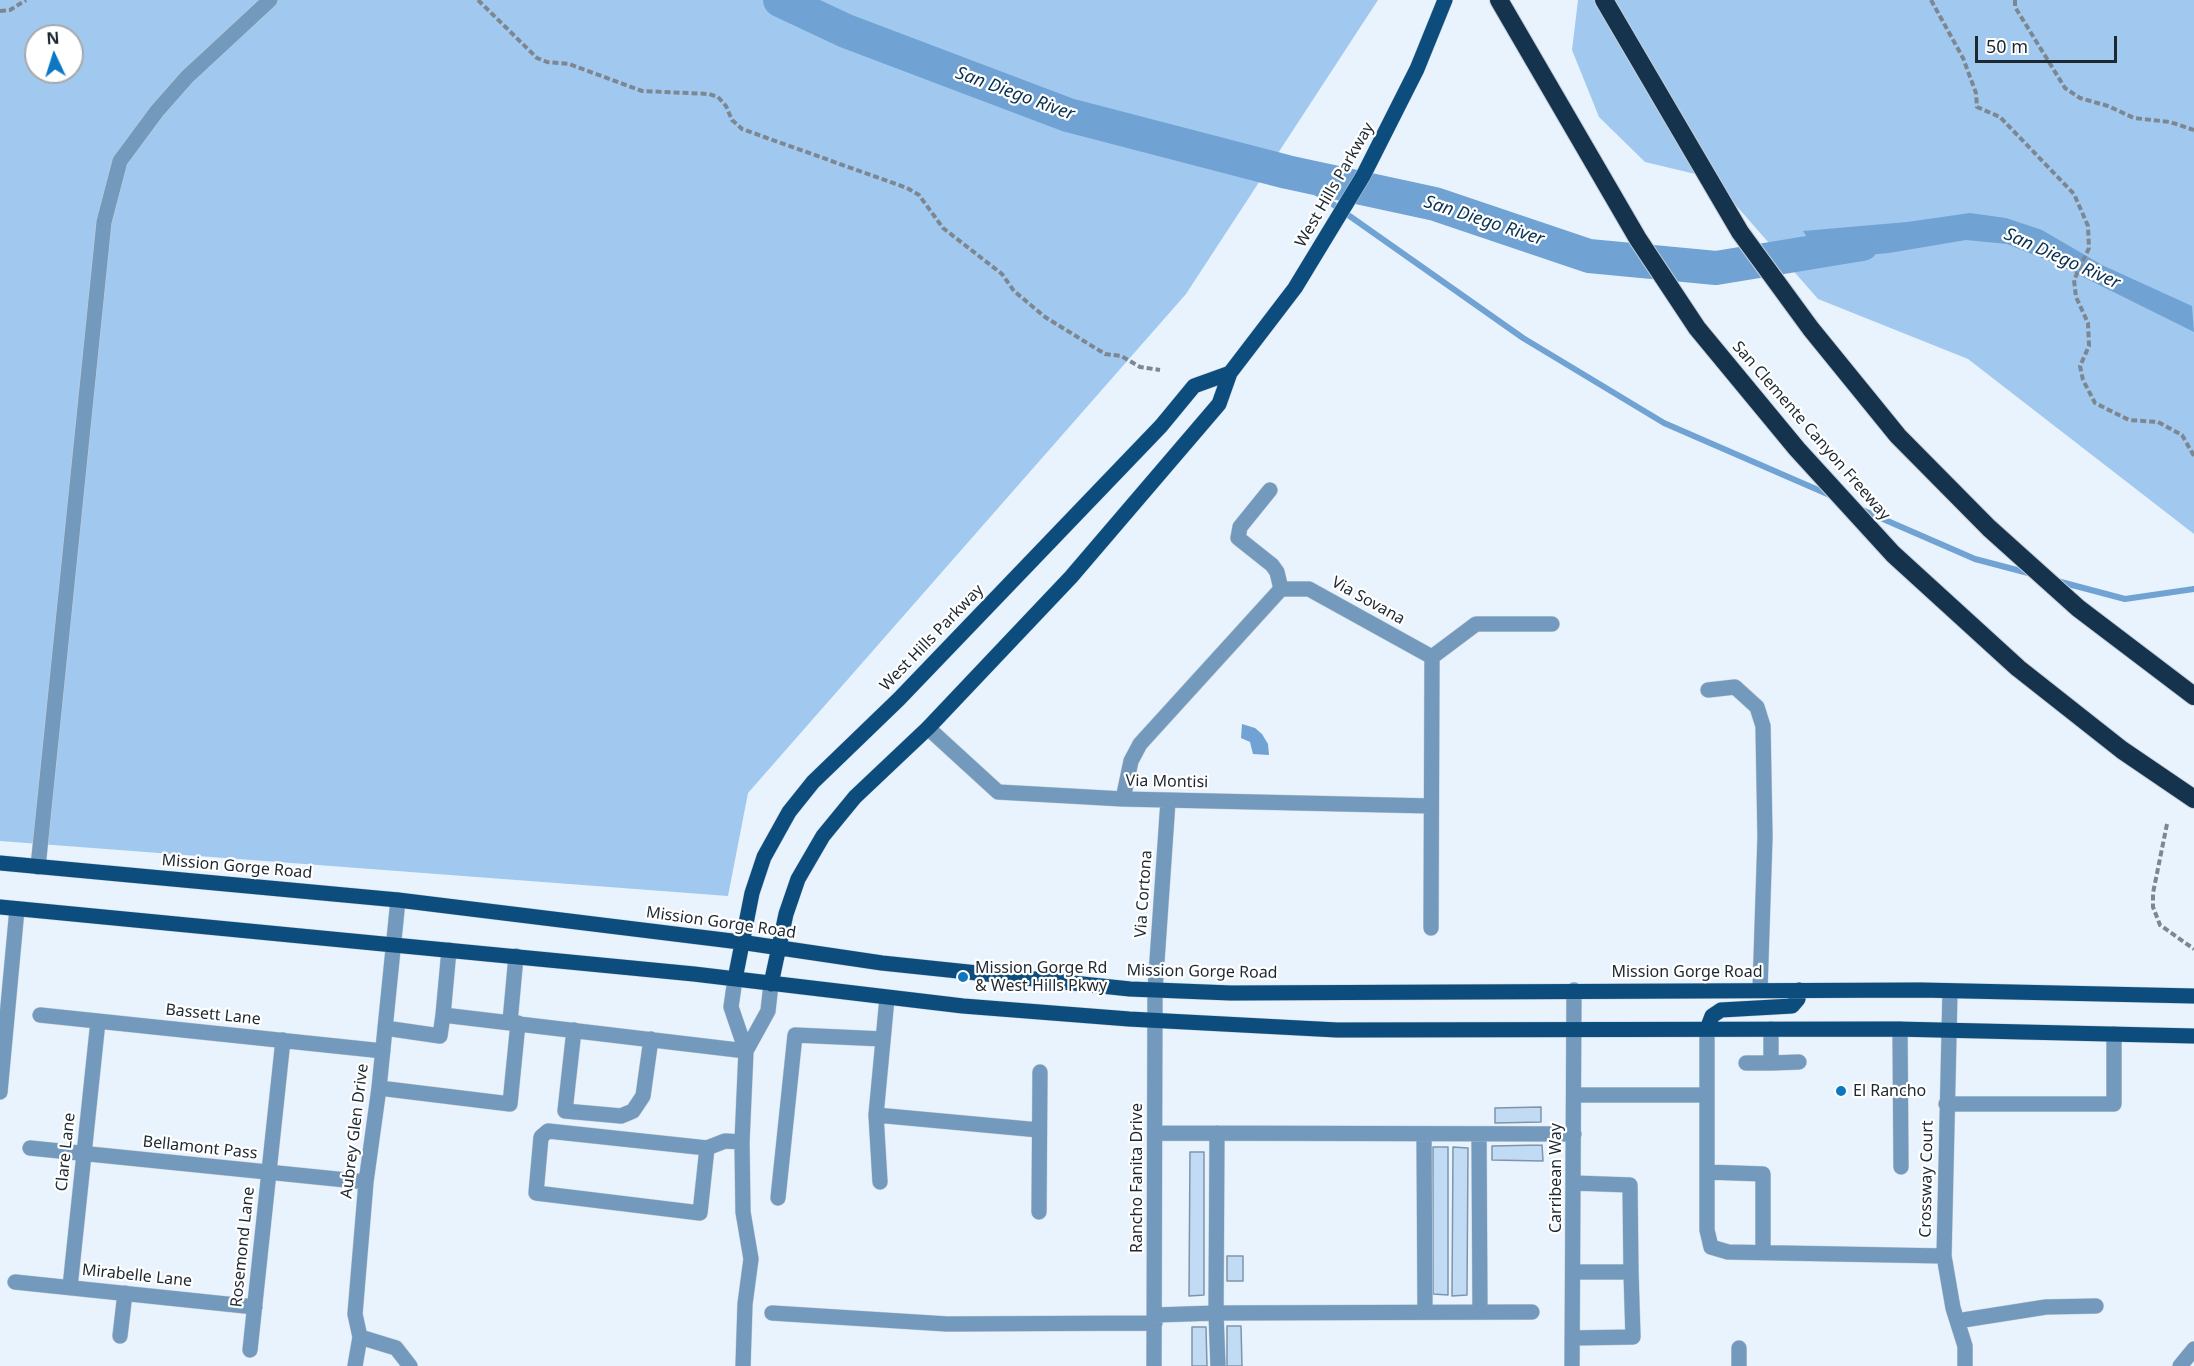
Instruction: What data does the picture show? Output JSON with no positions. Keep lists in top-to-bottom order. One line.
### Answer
{"streets":{"highway":["San Clemente Canyon Freeway"],"main road":["West Hills Parkway","Mission Gorge Road"],"street":["Via Sovana","Via Montisi","Via Cortona","Bassett Lane","Aubrey Glen Drive","Bellamont Pass","Clare Lane","Rancho Fanita Drive","Carribean Way","Crossway Court","Rosemond Lane","Mirabelle Lane"]},"crossings":[["West Hills Parkway","Via Montisi"],["West Hills Parkway","Mission Gorge Road"],["Via Montisi","Via Cortona"],["Mission Gorge Road","Via Cortona"],["Mission Gorge Road","Aubrey Glen Drive"],["Mission Gorge Road","Rancho Fanita Drive"],["Mission Gorge Road","Carribean Way"],["Mission Gorge Road","Crossway Court"],["Via Cortona","Rancho Fanita Drive"],["Bassett Lane","Aubrey Glen Drive"],["Bassett Lane","Clare Lane"],["Bassett Lane","Rosemond Lane"],["Aubrey Glen Drive","Bellamont Pass"],["Bellamont Pass","Clare Lane"],["Bellamont Pass","Rosemond Lane"],["Clare Lane","Mirabelle Lane"],["Rosemond Lane","Mirabelle Lane"]],"water":["San Diego River"],"places":["Mission Gorge Rd & West Hills Pkwy","El Rancho"],"scale_bar":"50 m","north":"top"}
